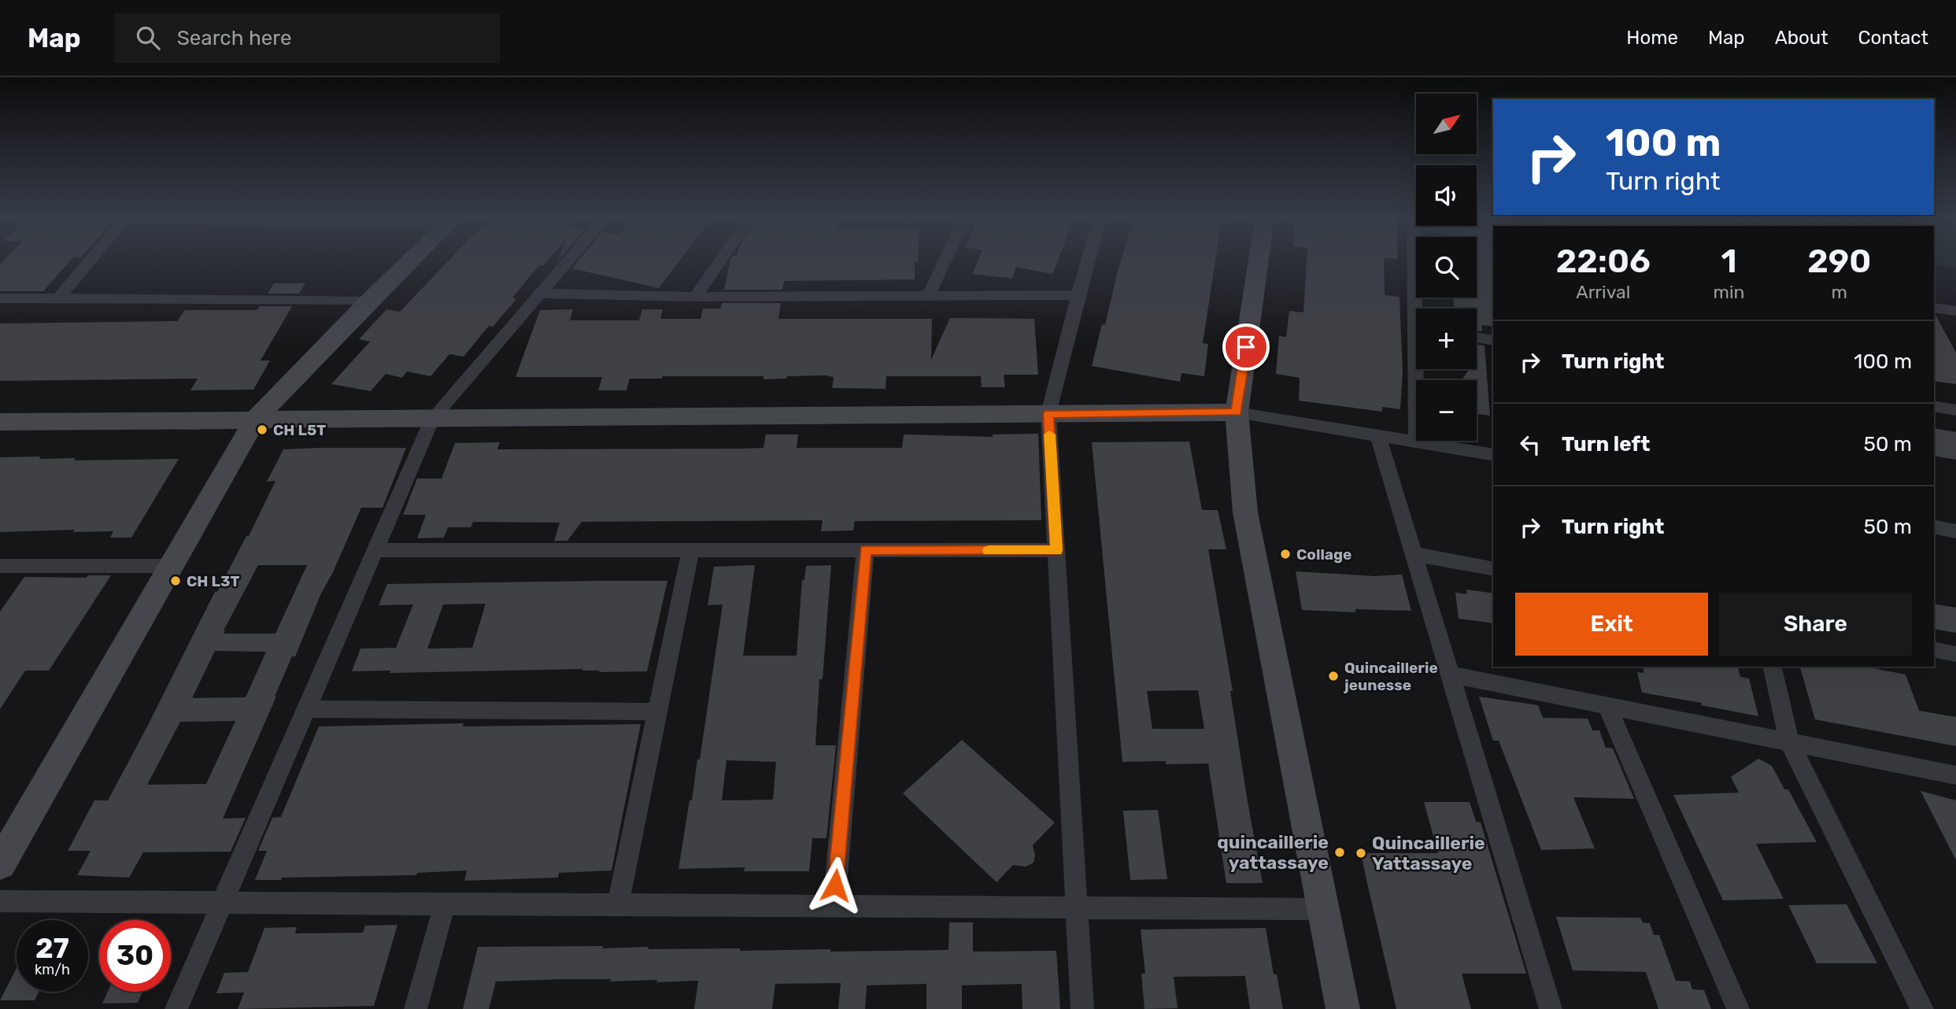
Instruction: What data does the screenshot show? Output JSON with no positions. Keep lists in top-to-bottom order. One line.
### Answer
{"places":["CH L5T","Collage","CH L3T","Quincaillerie jeunesse","quincaillerie yattassaye","Quincaillerie Yattassaye"],"north":"top right","page":{"header":"Map","search":"Search here","nav":["Home","Map","About","Contact"],"map_buttons":["+","−"],"turn":["100 m","Turn right"],"eta":["22:06","Arrival","1","min","290","m"],"list":[{"name":"Turn right","value":"100 m"},{"name":"Turn left","value":"50 m"},{"name":"Turn right","value":"50 m"}],"buttons":["Exit","Share"],"speed":"27 km/h","limit":"30"}}
